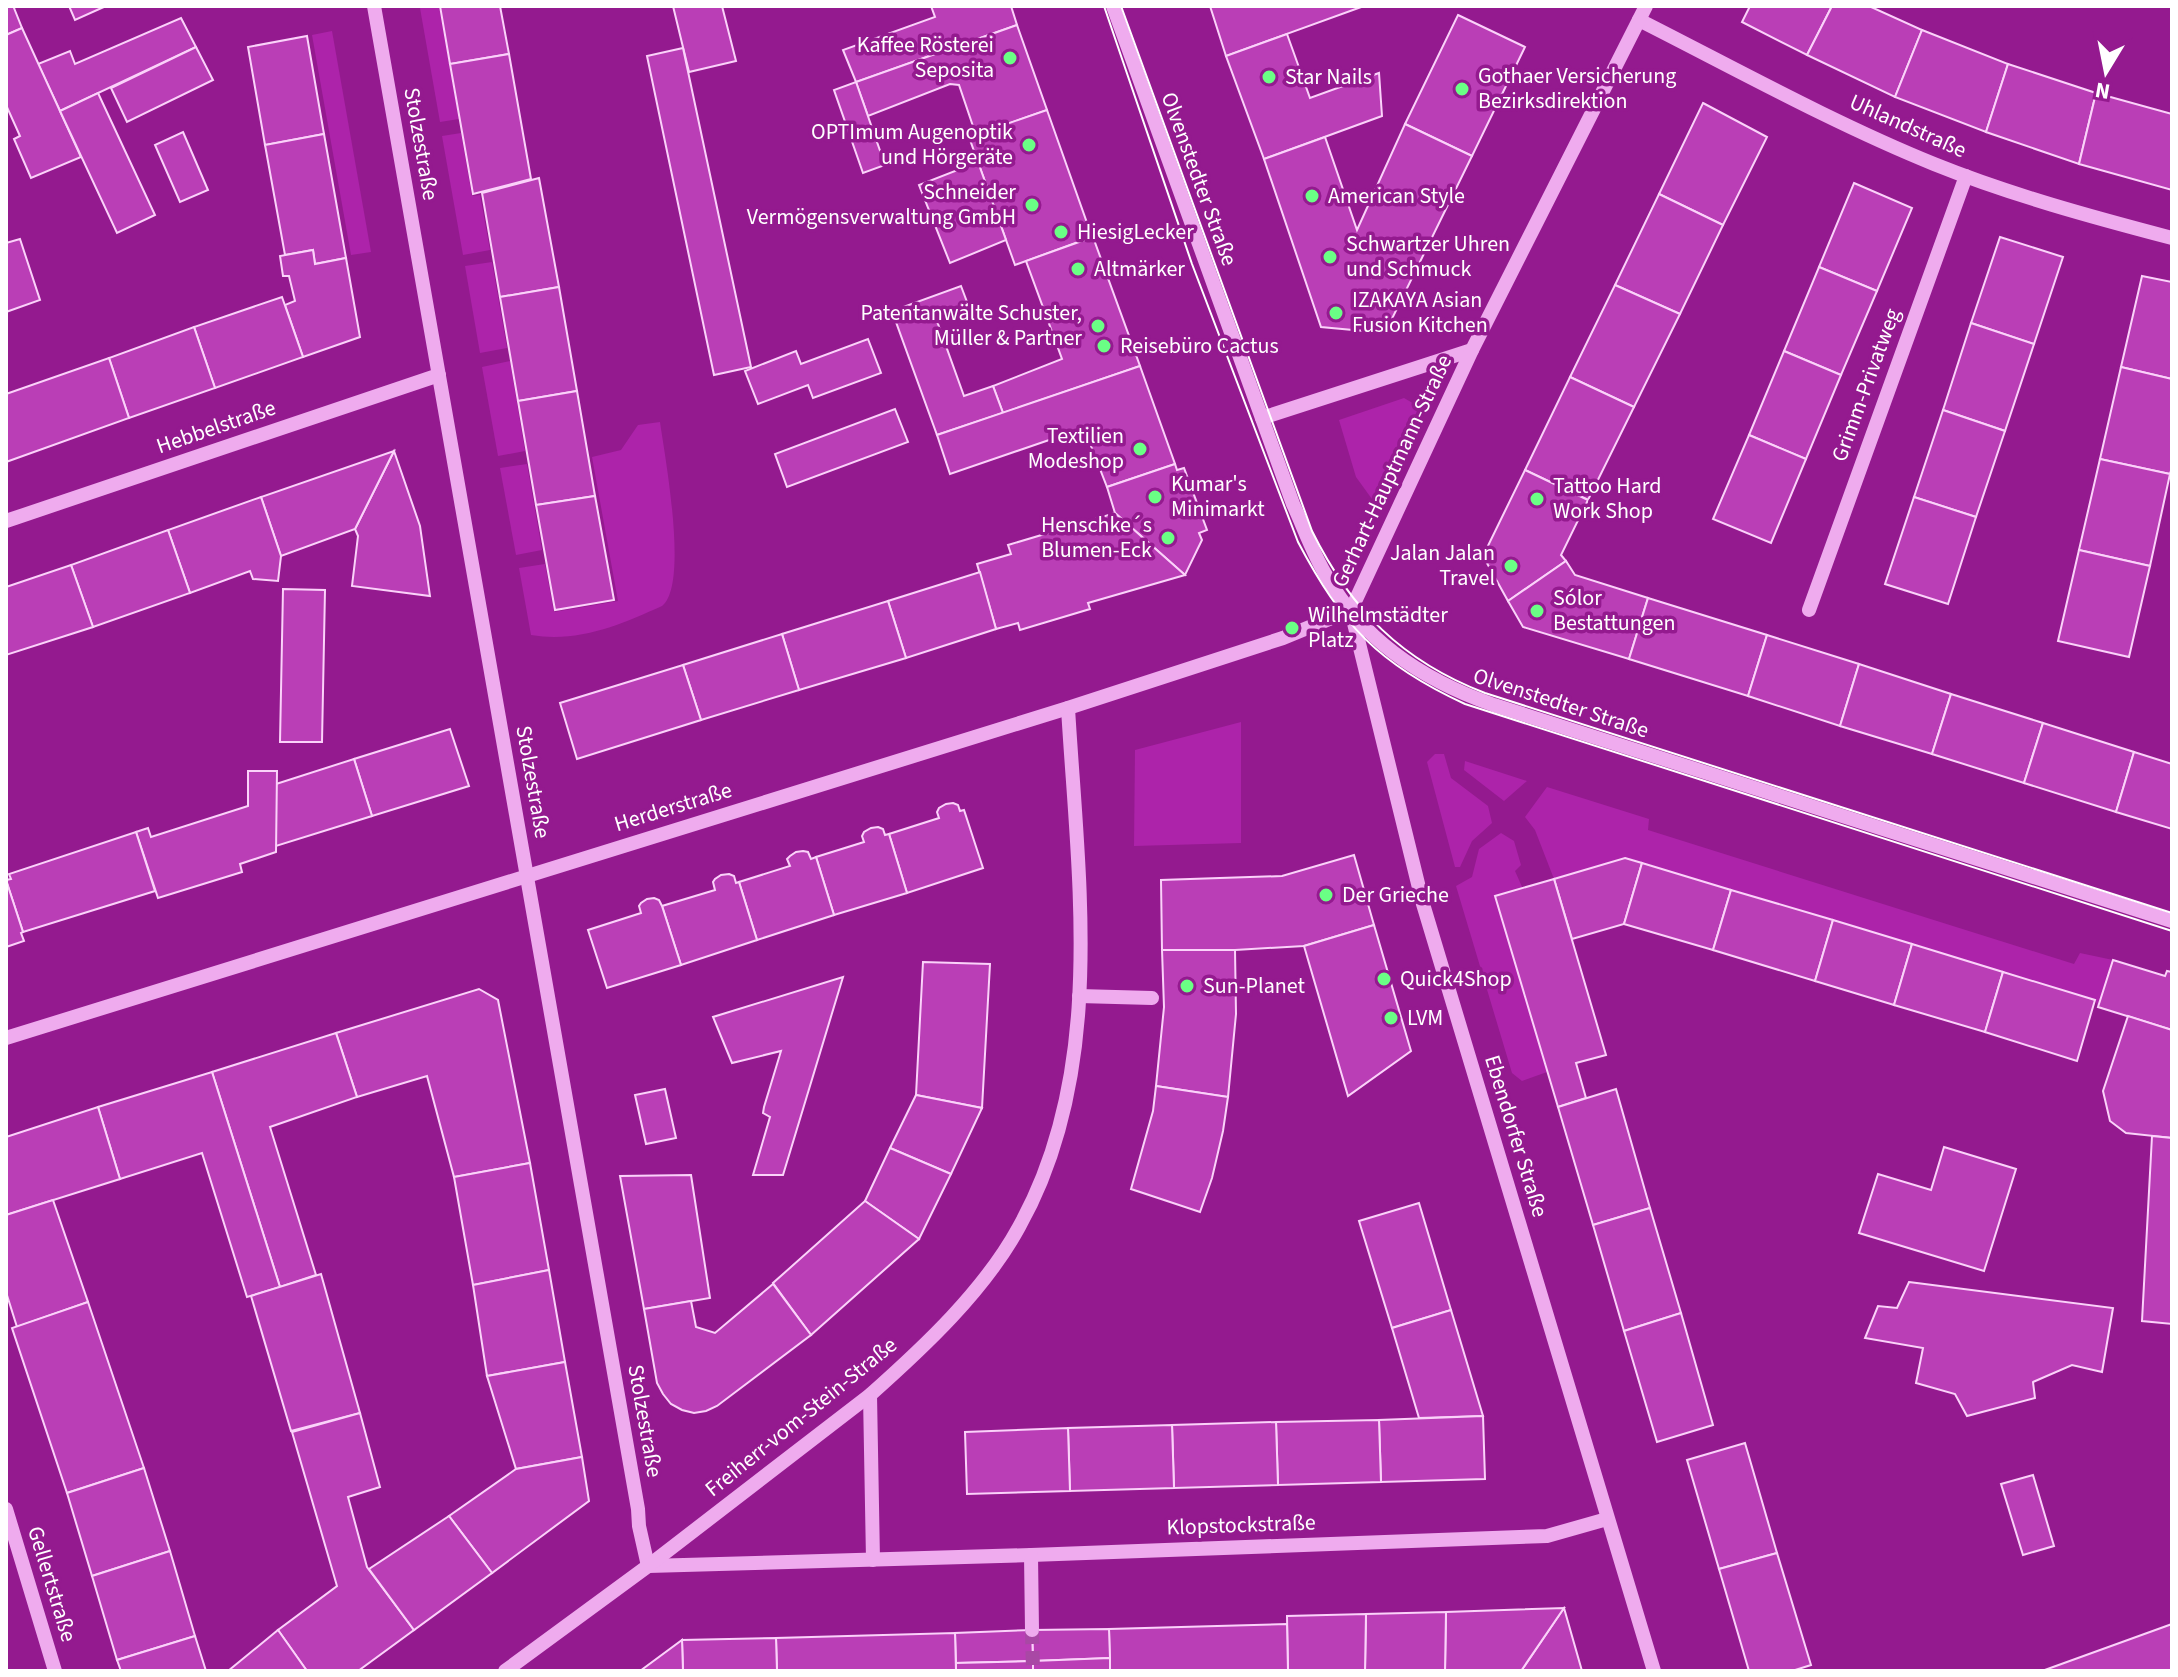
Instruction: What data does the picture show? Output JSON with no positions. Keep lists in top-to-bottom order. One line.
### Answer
{"streets":{"street":["Uhlandstraße","Stolzestraße","Olvenstedter Straße","Grimm-Privatweg","Hebbelstraße","Gerhart-Hauptmann-Straße","Herderstraße","Ebendorfer Straße","Freiherr-vom-Stein-Straße","Klopstockstraße","Gellertstraße"]},"crossings":[["Uhlandstraße","Grimm-Privatweg"],["Uhlandstraße","Gerhart-Hauptmann-Straße"],["Stolzestraße","Hebbelstraße"],["Stolzestraße","Herderstraße"],["Stolzestraße","Freiherr-vom-Stein-Straße"],["Stolzestraße","Klopstockstraße"],["Olvenstedter Straße","Gerhart-Hauptmann-Straße"],["Olvenstedter Straße","Herderstraße"],["Olvenstedter Straße","Ebendorfer Straße"],["Gerhart-Hauptmann-Straße","Herderstraße"],["Gerhart-Hauptmann-Straße","Ebendorfer Straße"],["Herderstraße","Ebendorfer Straße"],["Herderstraße","Freiherr-vom-Stein-Straße"],["Ebendorfer Straße","Klopstockstraße"],["Freiherr-vom-Stein-Straße","Klopstockstraße"]],"places":["Kaffee Rösterei Seposita","Star Nails","Gothaer Versicherung Bezirksdirektion","OPTImum Augenoptik und Hörgeräte","American Style","Schneider Vermögensverwaltung GmbH","HiesigLecker","Schwartzer Uhren und Schmuck","Altmärker","IZAKAYA Asian Fusion Kitchen","Patentanwälte Schuster, Müller & Partner","Reisebüro Cactus","Textilien Modeshop","Kumar's Minimarkt","Tattoo Hard Work Shop","Henschke´s Blumen-Eck","Jalan Jalan Travel","Sólor Bestattungen","Wilhelmstädter Platz","Der Grieche","Quick4Shop","Sun-Planet","LVM"],"north":"bottom"}
